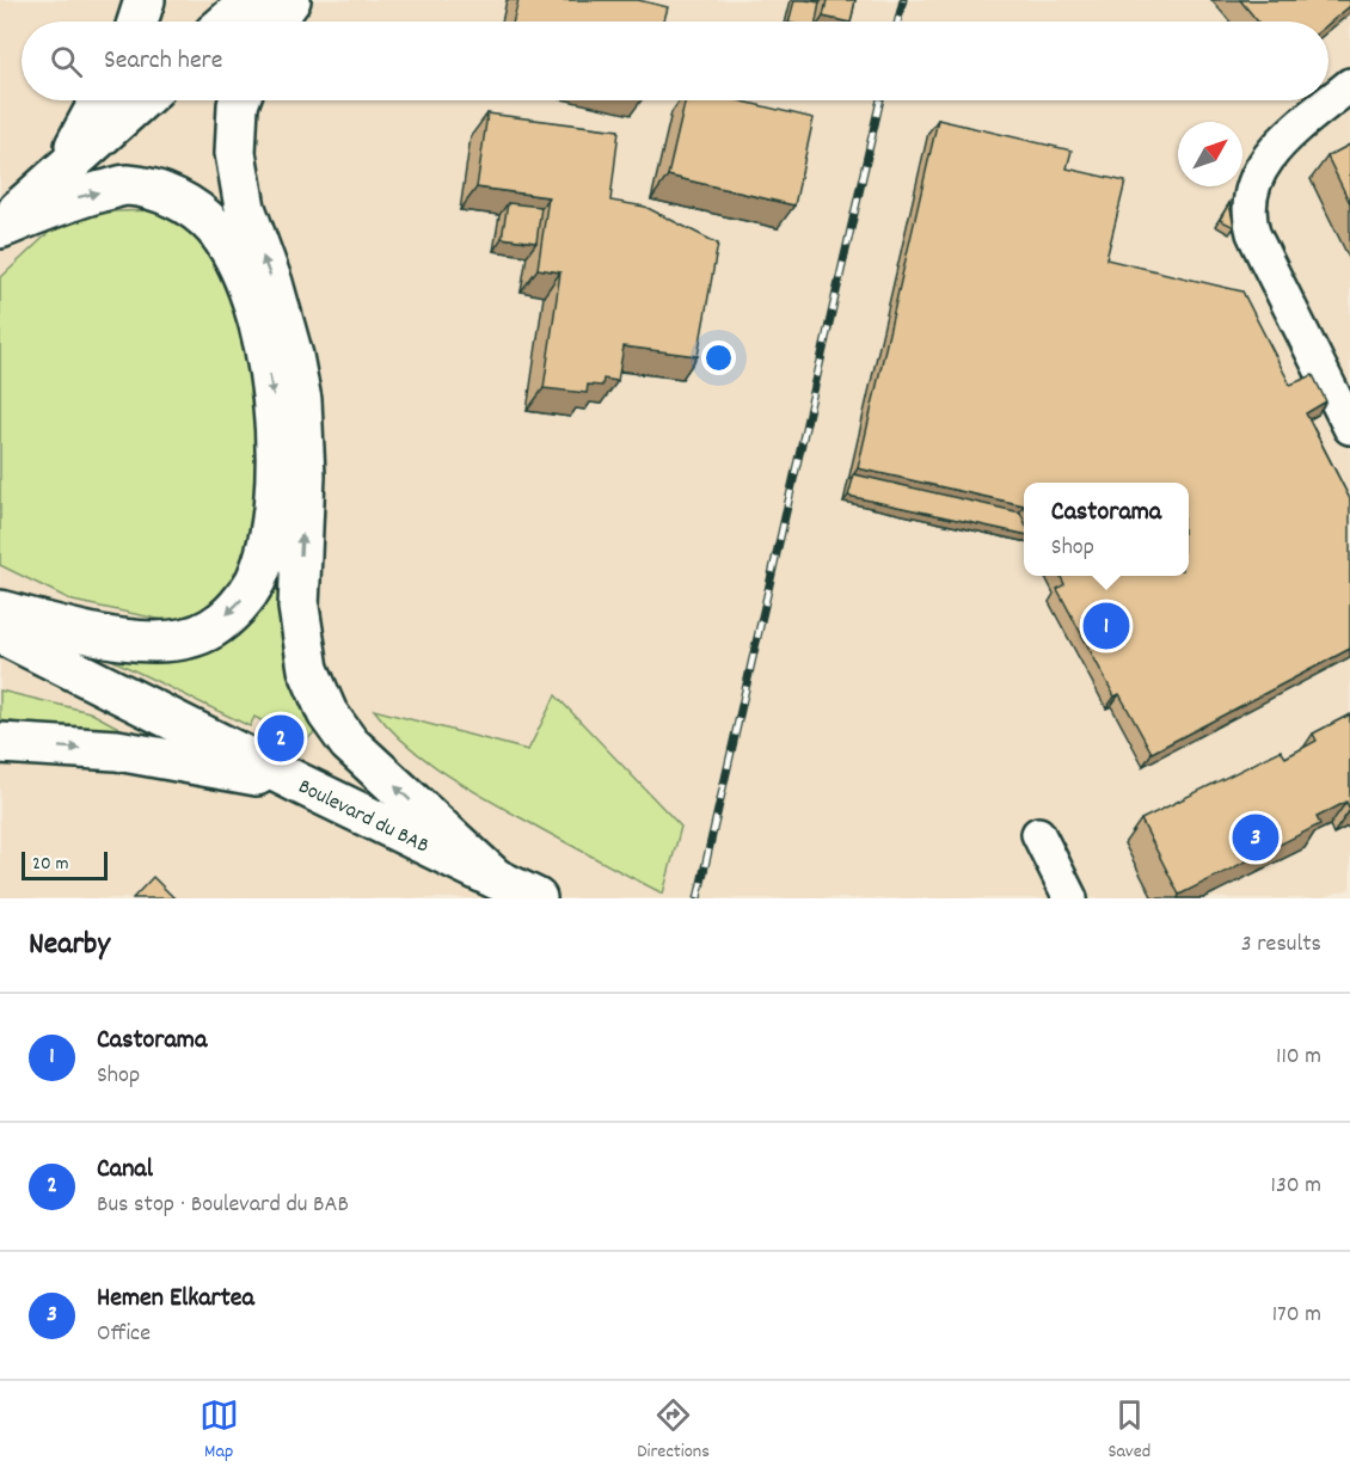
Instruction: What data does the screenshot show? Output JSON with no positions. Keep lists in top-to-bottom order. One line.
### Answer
{"streets":{"main road":["Boulevard du BAB"]},"scale_bar":"20 m","north":"top right","page":{"search":"Search here","popup":["Castorama","Shop"],"pins":["1","2","3"],"scale":"20 m","heading":["Nearby","3 results"],"list":[{"mark":"1","name":"Castorama","note":"Shop","value":"110 m"},{"mark":"2","name":"Canal","note":"Bus stop · Boulevard du BAB","value":"130 m"},{"mark":"3","name":"Hemen Elkartea","note":"Office","value":"170 m"}],"nav":["Map","Directions","Saved"]}}
